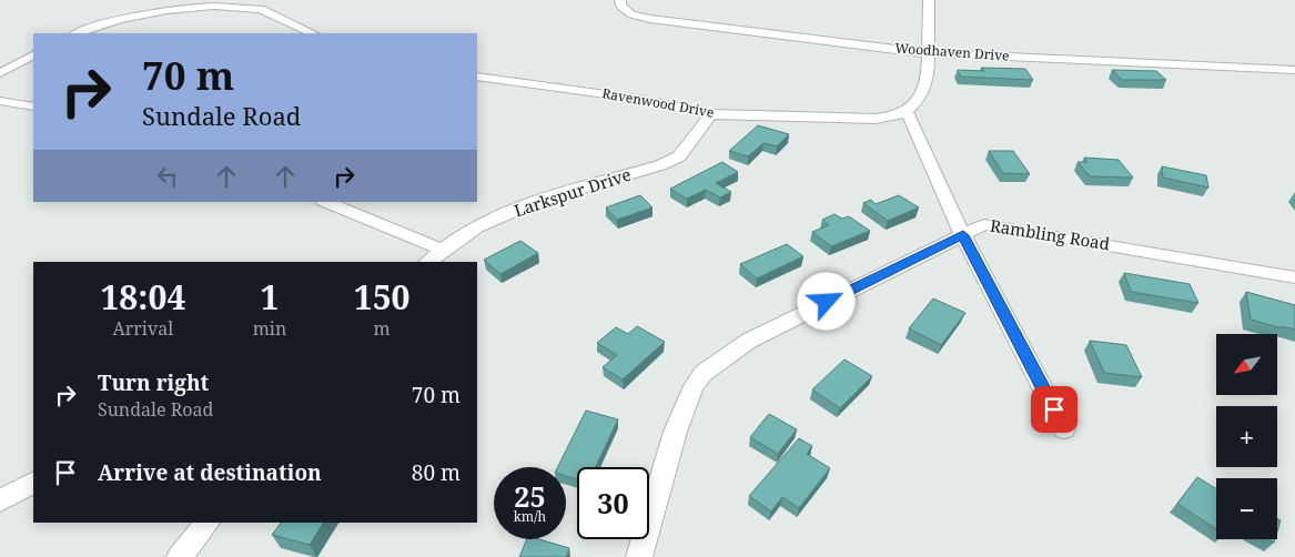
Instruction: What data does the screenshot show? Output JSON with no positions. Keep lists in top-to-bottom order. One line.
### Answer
{"streets":{"street":["Woodhaven Drive","Ravenwood Drive","Larkspur Drive","Rambling Road"]},"crossings":[["Ravenwood Drive","Larkspur Drive"]],"north":"bottom left","page":{"turn":["70 m","Sundale Road"],"eta":["18:04","Arrival","1","min","150","m"],"map_buttons":["+","−"],"list":[{"name":"Turn right","note":"Sundale Road","value":"70 m"},{"name":"Arrive at destination","value":"80 m"}],"speed":"25 km/h","limit":"30"}}
